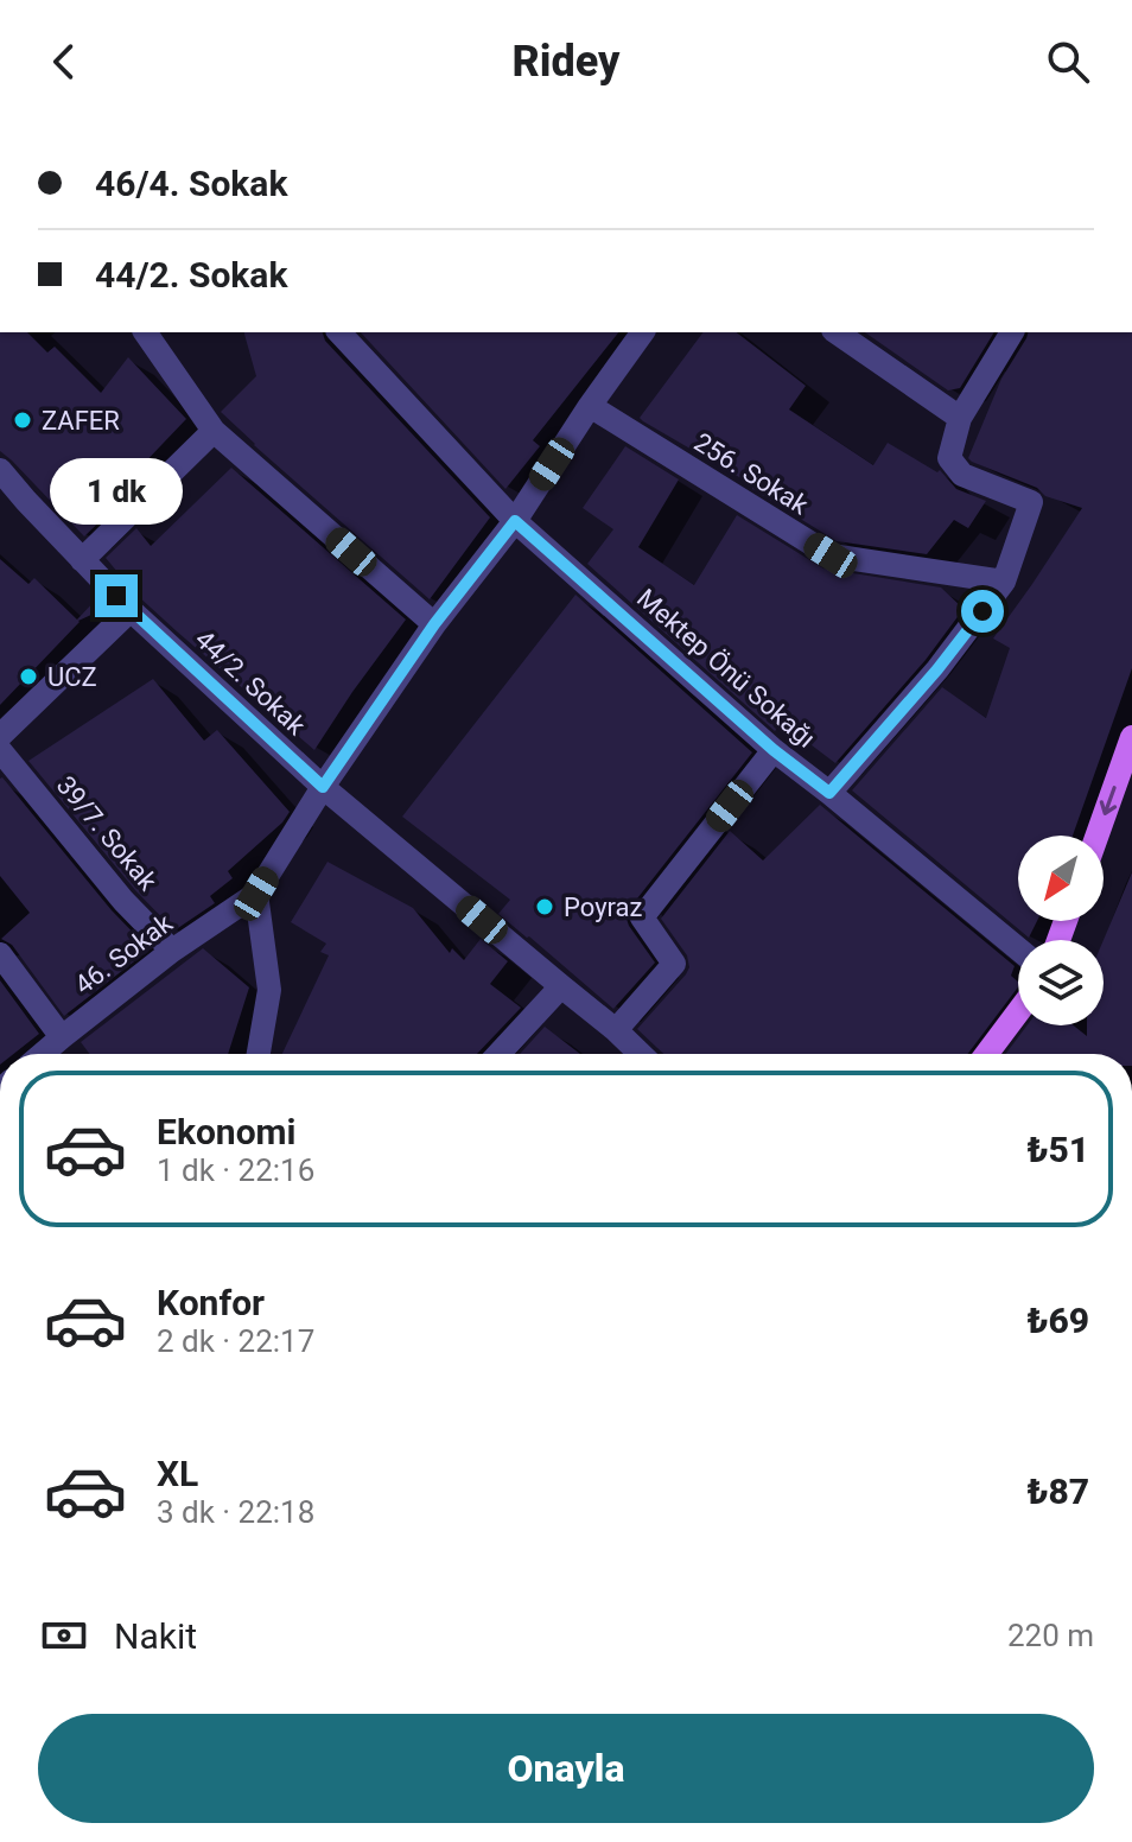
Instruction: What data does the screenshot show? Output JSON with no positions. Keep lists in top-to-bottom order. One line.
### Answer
{"streets":{"street":["256. Sokak","Mektep Önü Sokağı","44/2. Sokak","39/7. Sokak","46. Sokak"]},"crossings":[["39/7. Sokak","46. Sokak"]],"places":["ZAFER","UCZ","Poyraz"],"north":"bottom left","page":{"header":"Ridey","banner":["46/4. Sokak","44/2. Sokak"],"bubble":"1 dk","list":[{"name":"Ekonomi","note":"1 dk · 22:16","value":"₺51"},{"name":"Konfor","note":"2 dk · 22:17","value":"₺69"},{"name":"XL","note":"3 dk · 22:18","value":"₺87"}],"pay":["Nakit","220 m"],"buttons":"Onayla"}}
